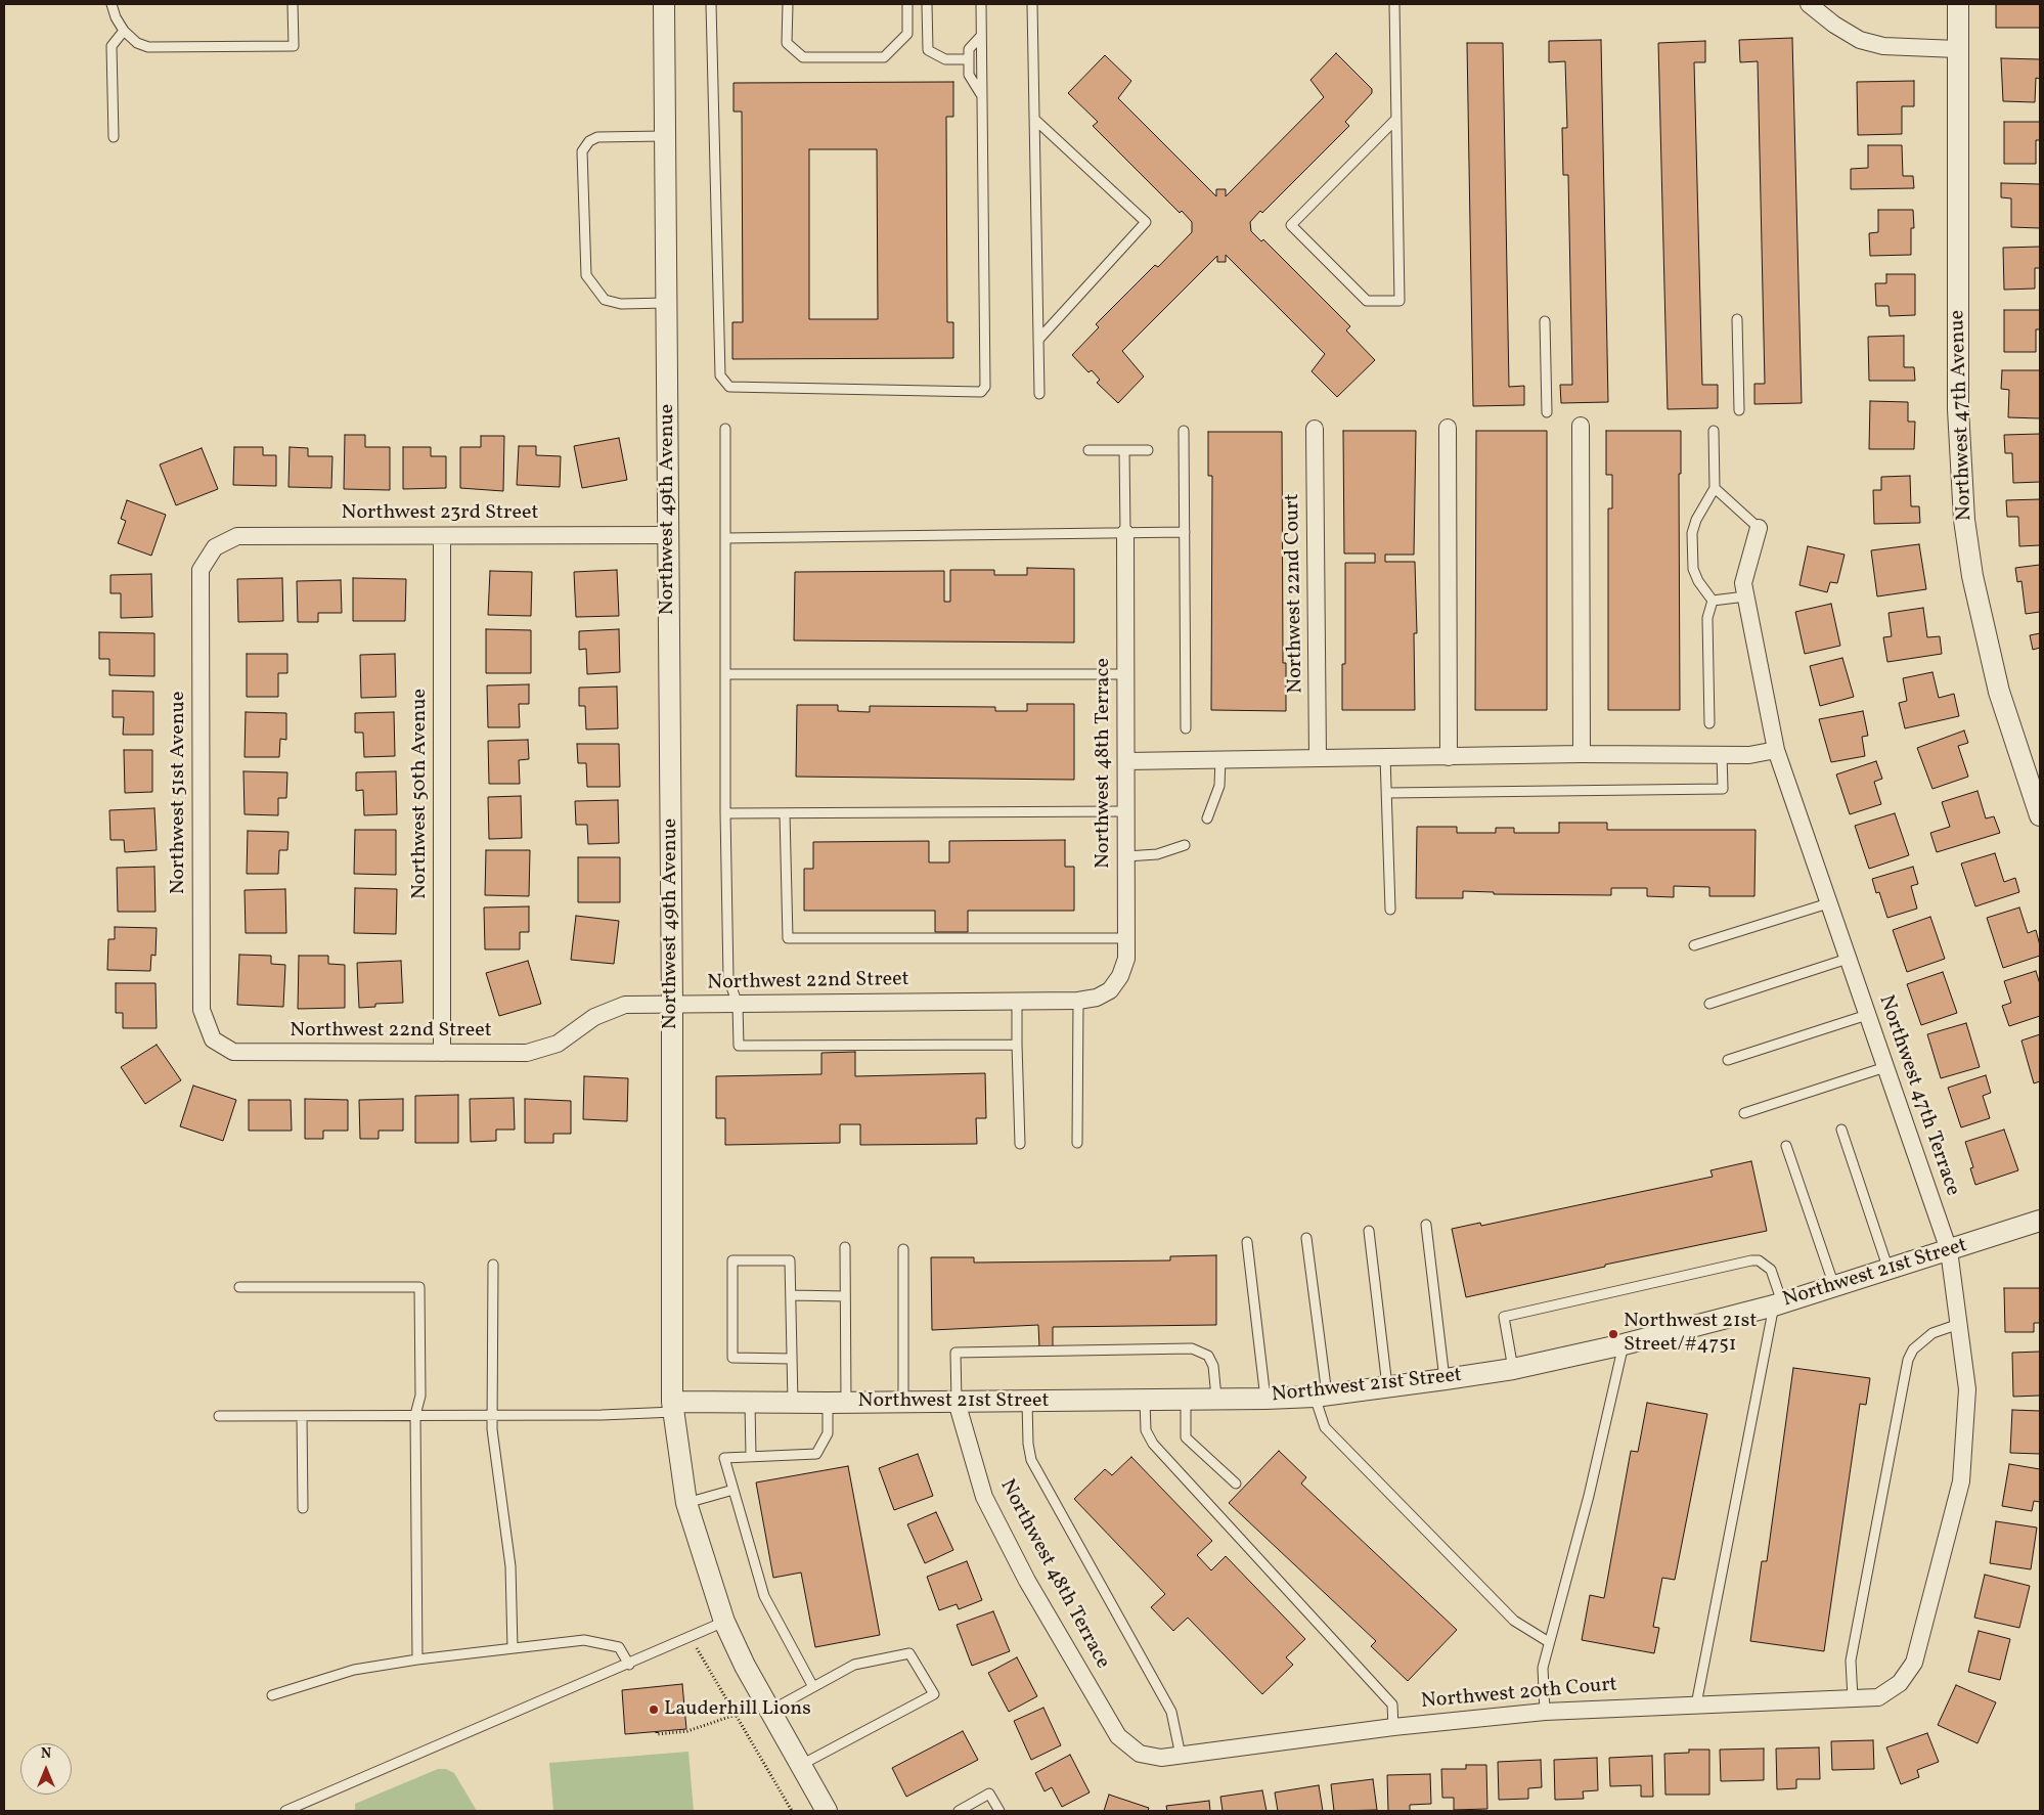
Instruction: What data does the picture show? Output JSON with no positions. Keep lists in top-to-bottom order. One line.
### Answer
{"streets":{"street":["Northwest 47th Avenue","Northwest 49th Avenue","Northwest 23rd Street","Northwest 22nd Court","Northwest 48th Terrace","Northwest 51st Avenue","Northwest 50th Avenue","Northwest 22nd Street","Northwest 47th Terrace","Northwest 21st Street","Northwest 20th Court"]},"crossings":[["Northwest 49th Avenue","Northwest 23rd Street"],["Northwest 49th Avenue","Northwest 22nd Street"],["Northwest 49th Avenue","Northwest 21st Street"],["Northwest 23rd Street","Northwest 51st Avenue"],["Northwest 23rd Street","Northwest 50th Avenue"],["Northwest 48th Terrace","Northwest 22nd Street"],["Northwest 48th Terrace","Northwest 21st Street"],["Northwest 48th Terrace","Northwest 20th Court"],["Northwest 51st Avenue","Northwest 22nd Street"],["Northwest 50th Avenue","Northwest 22nd Street"],["Northwest 47th Terrace","Northwest 21st Street"],["Northwest 47th Terrace","Northwest 20th Court"]],"places":["Northwest 21st Street/#4751","Lauderhill Lions"],"north":"top"}
